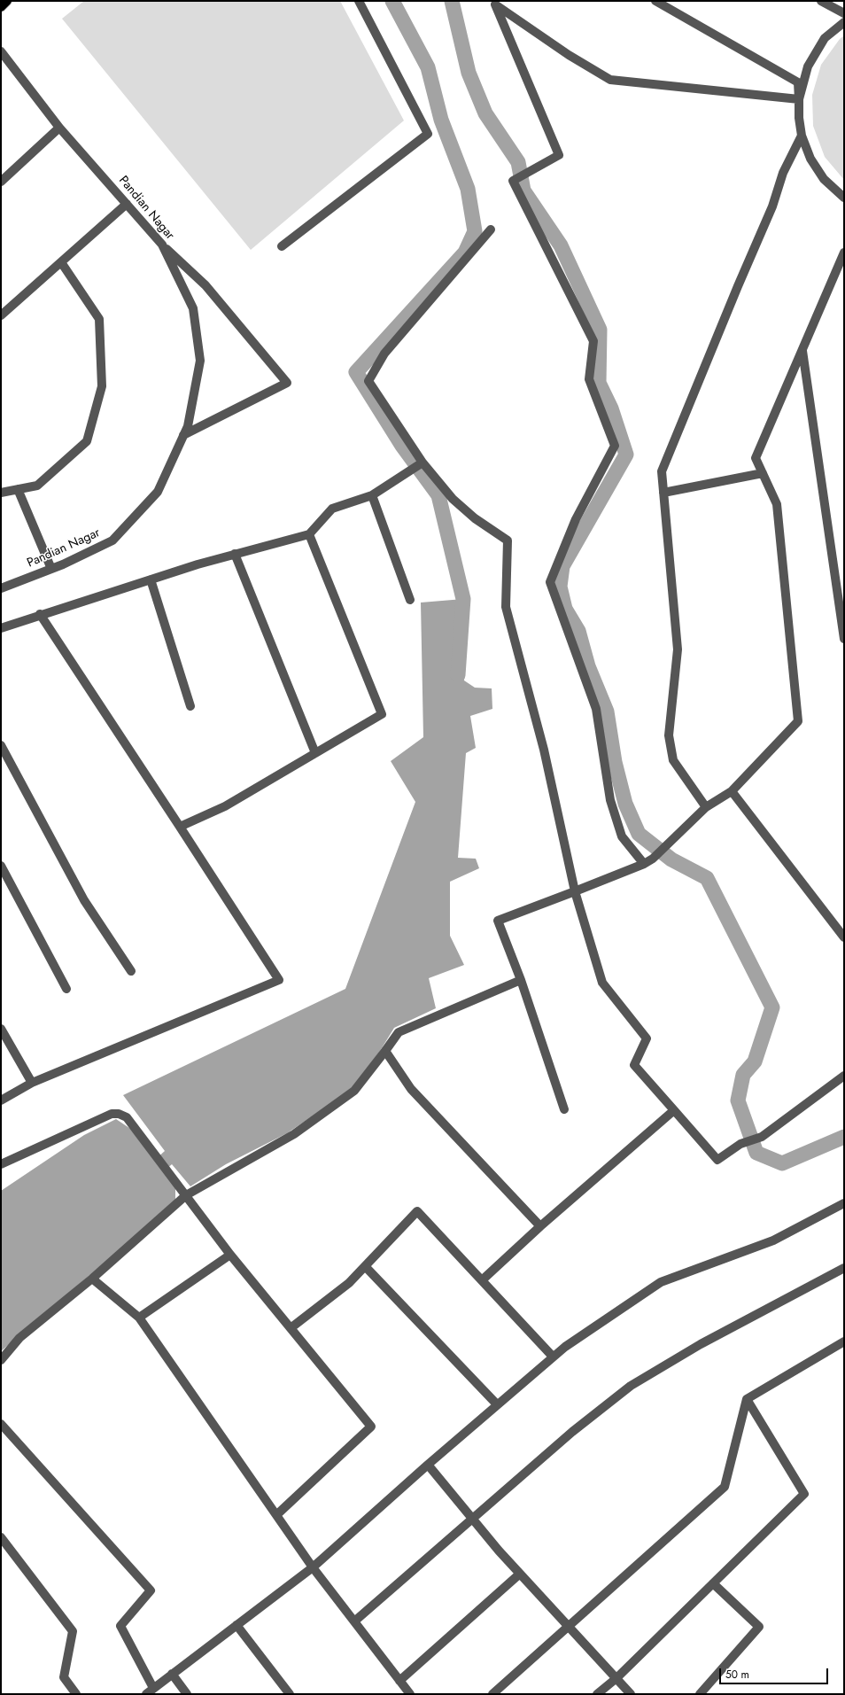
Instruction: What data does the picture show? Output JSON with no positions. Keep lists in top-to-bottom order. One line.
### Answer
{"streets":{"street":["Pandian Nagar"]},"scale_bar":"50 m"}
